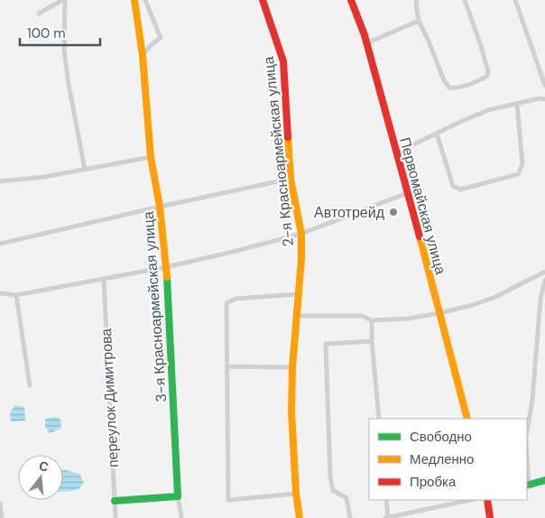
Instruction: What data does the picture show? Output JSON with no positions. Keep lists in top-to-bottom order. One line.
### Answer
{"streets":{"street":["2-я Красноармейская улица","Первомайская улица","3-я Красноармейская улица","переулок Димитрова"]},"places":["Автотрейд"],"legend":["Свободно","Медленно","Пробка"],"scale_bar":"100 m","north":"top"}
